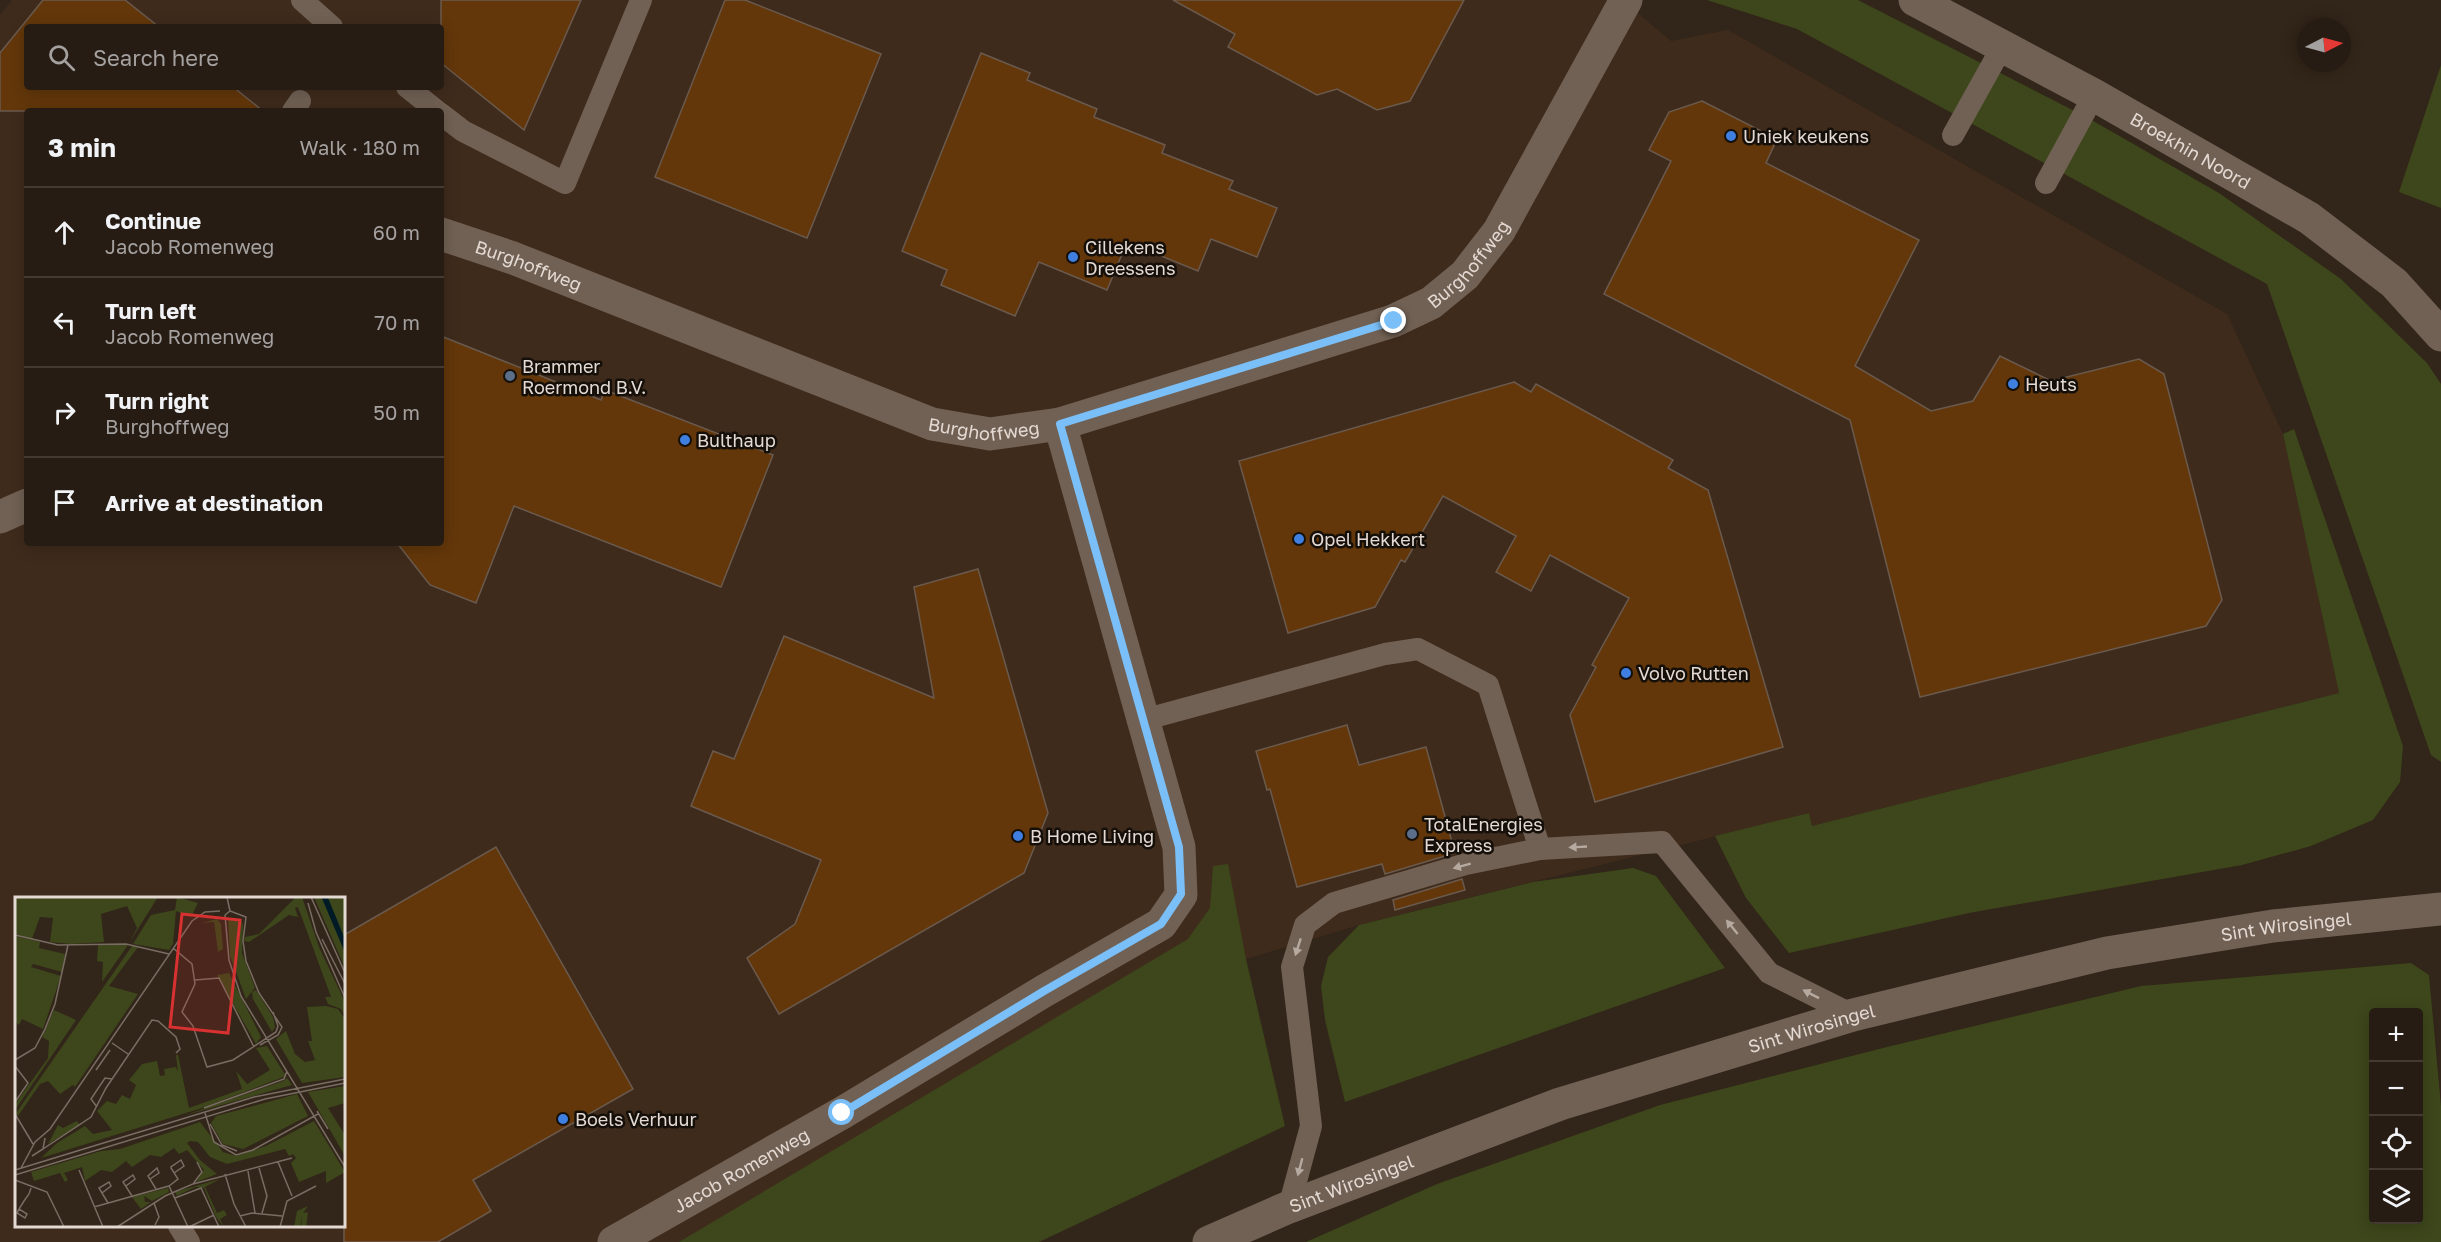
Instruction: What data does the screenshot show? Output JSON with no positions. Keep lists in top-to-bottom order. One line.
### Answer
{"streets":{"street":["Broekhin Noord","Burghoffweg","Sint Wirosingel","Jacob Romenweg"]},"crossings":[["Burghoffweg","Jacob Romenweg"]],"places":["Uniek keukens","Cillekens Dreessens","Brammer Roermond B.V.","Heuts","Bulthaup","Opel Hekkert","Volvo Rutten","TotalEnergies Express","B Home Living","Boels Verhuur"],"north":"right","page":{"search":"Search here","heading":["3 min","Walk · 180 m"],"list":[["Continue","Jacob Romenweg","60 m"],["Turn left","Jacob Romenweg","70 m"],["Turn right","Burghoffweg","50 m"],"Arrive at destination"],"map_buttons":["+","−"]}}
